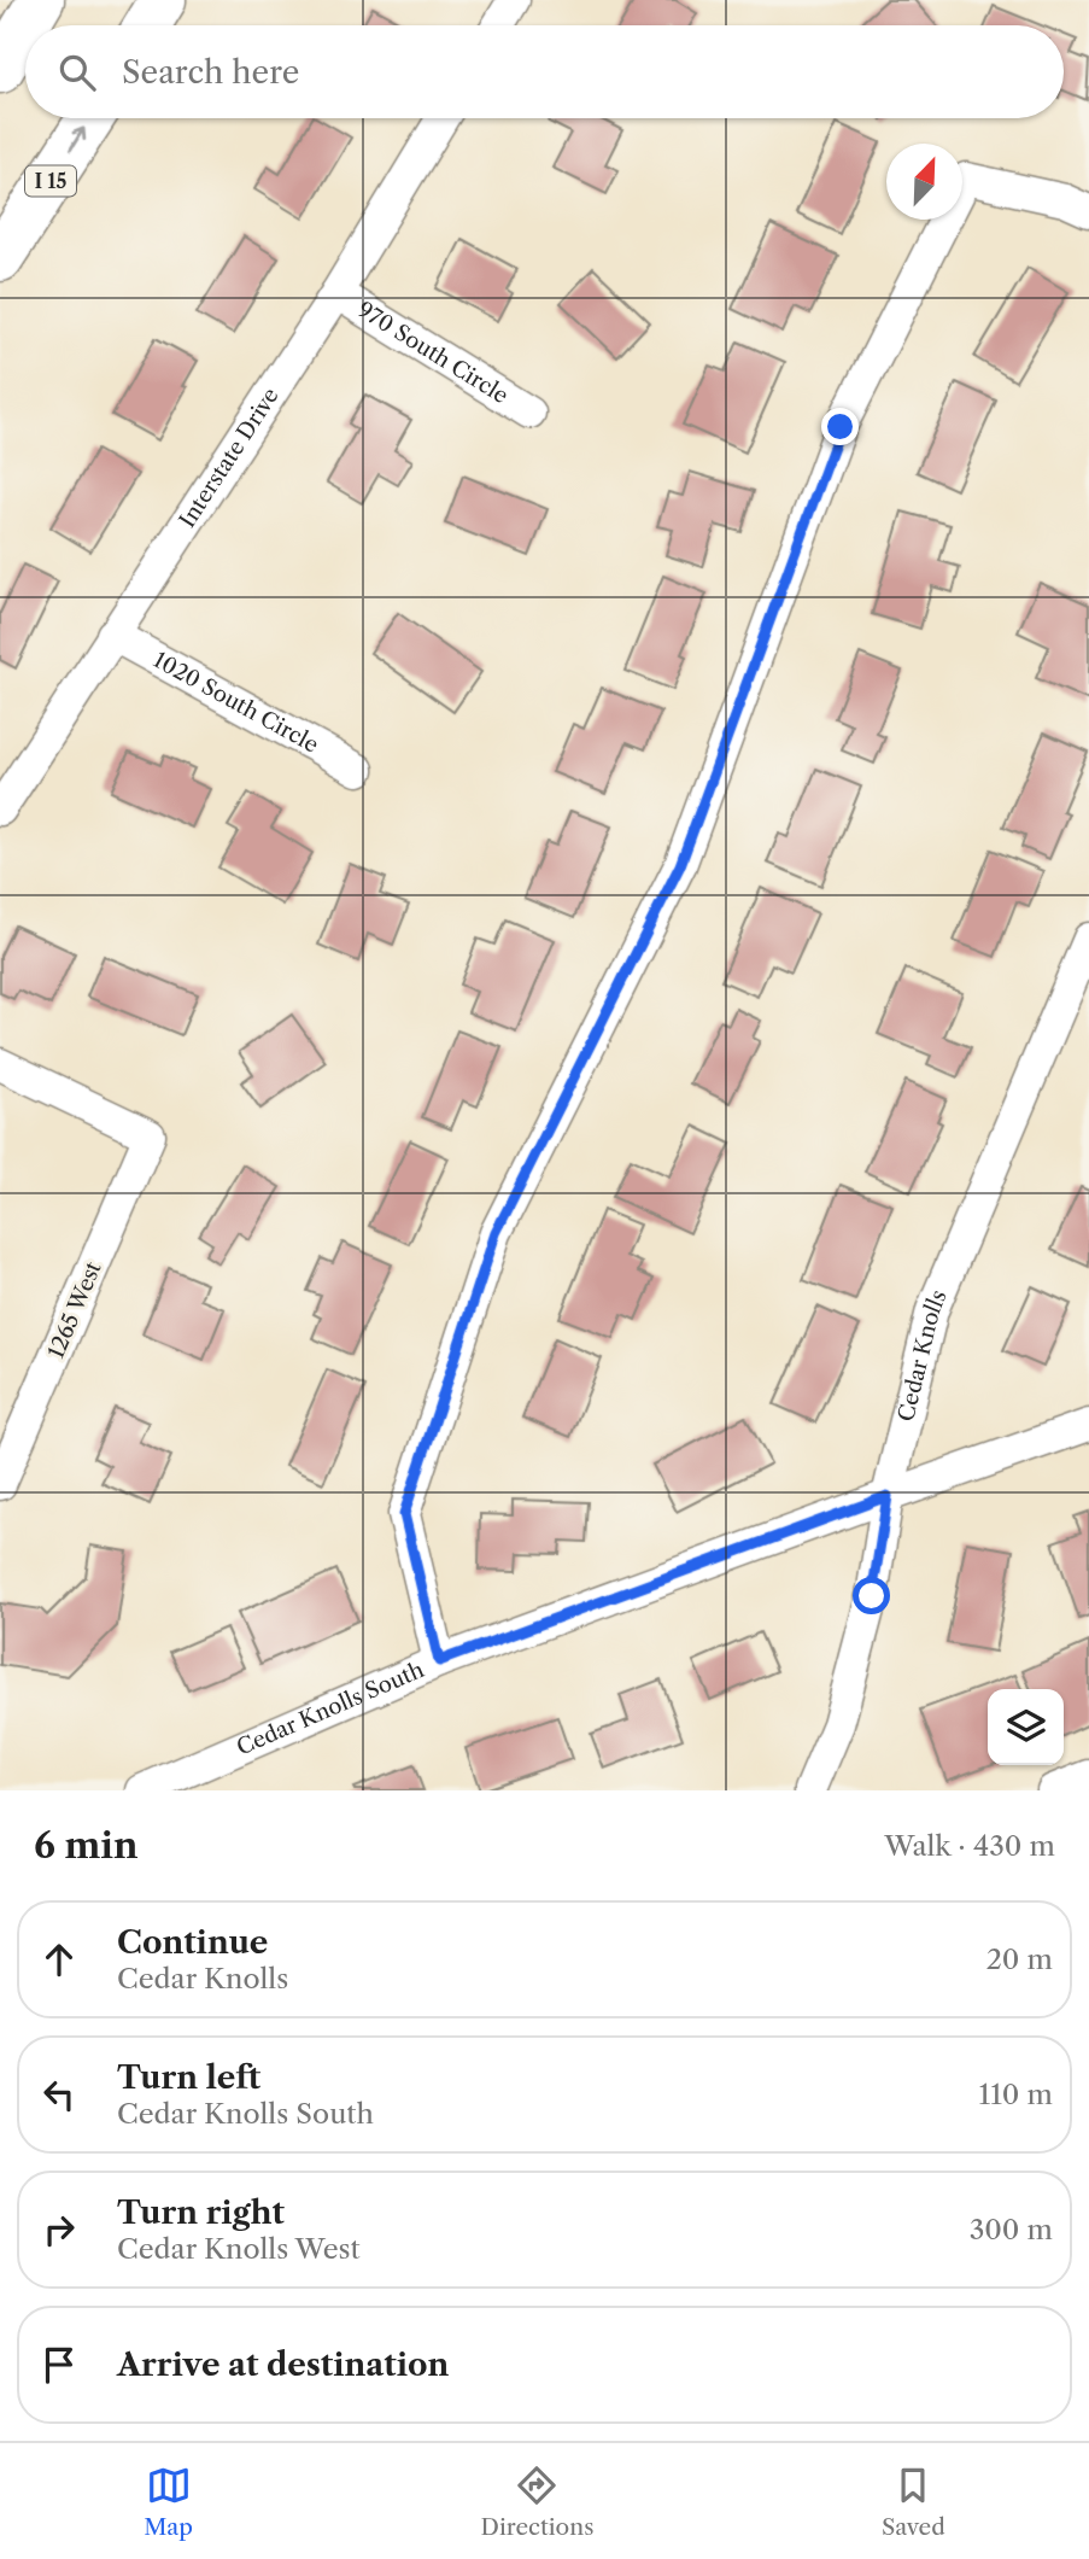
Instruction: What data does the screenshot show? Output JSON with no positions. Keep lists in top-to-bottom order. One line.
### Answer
{"streets":{"highway":["I 15"],"street":["970 South Circle","Interstate Drive","1020 South Circle","1265 West","Cedar Knolls","Cedar Knolls South"]},"crossings":[["970 South Circle","Interstate Drive"],["Interstate Drive","1020 South Circle"],["Cedar Knolls","Cedar Knolls South"]],"north":"top right","page":{"search":"Search here","heading":["6 min","Walk · 430 m"],"list":[["Continue","Cedar Knolls","20 m"],["Turn left","Cedar Knolls South","110 m"],["Turn right","Cedar Knolls West","300 m"],"Arrive at destination"],"nav":["Map","Directions","Saved"]}}
